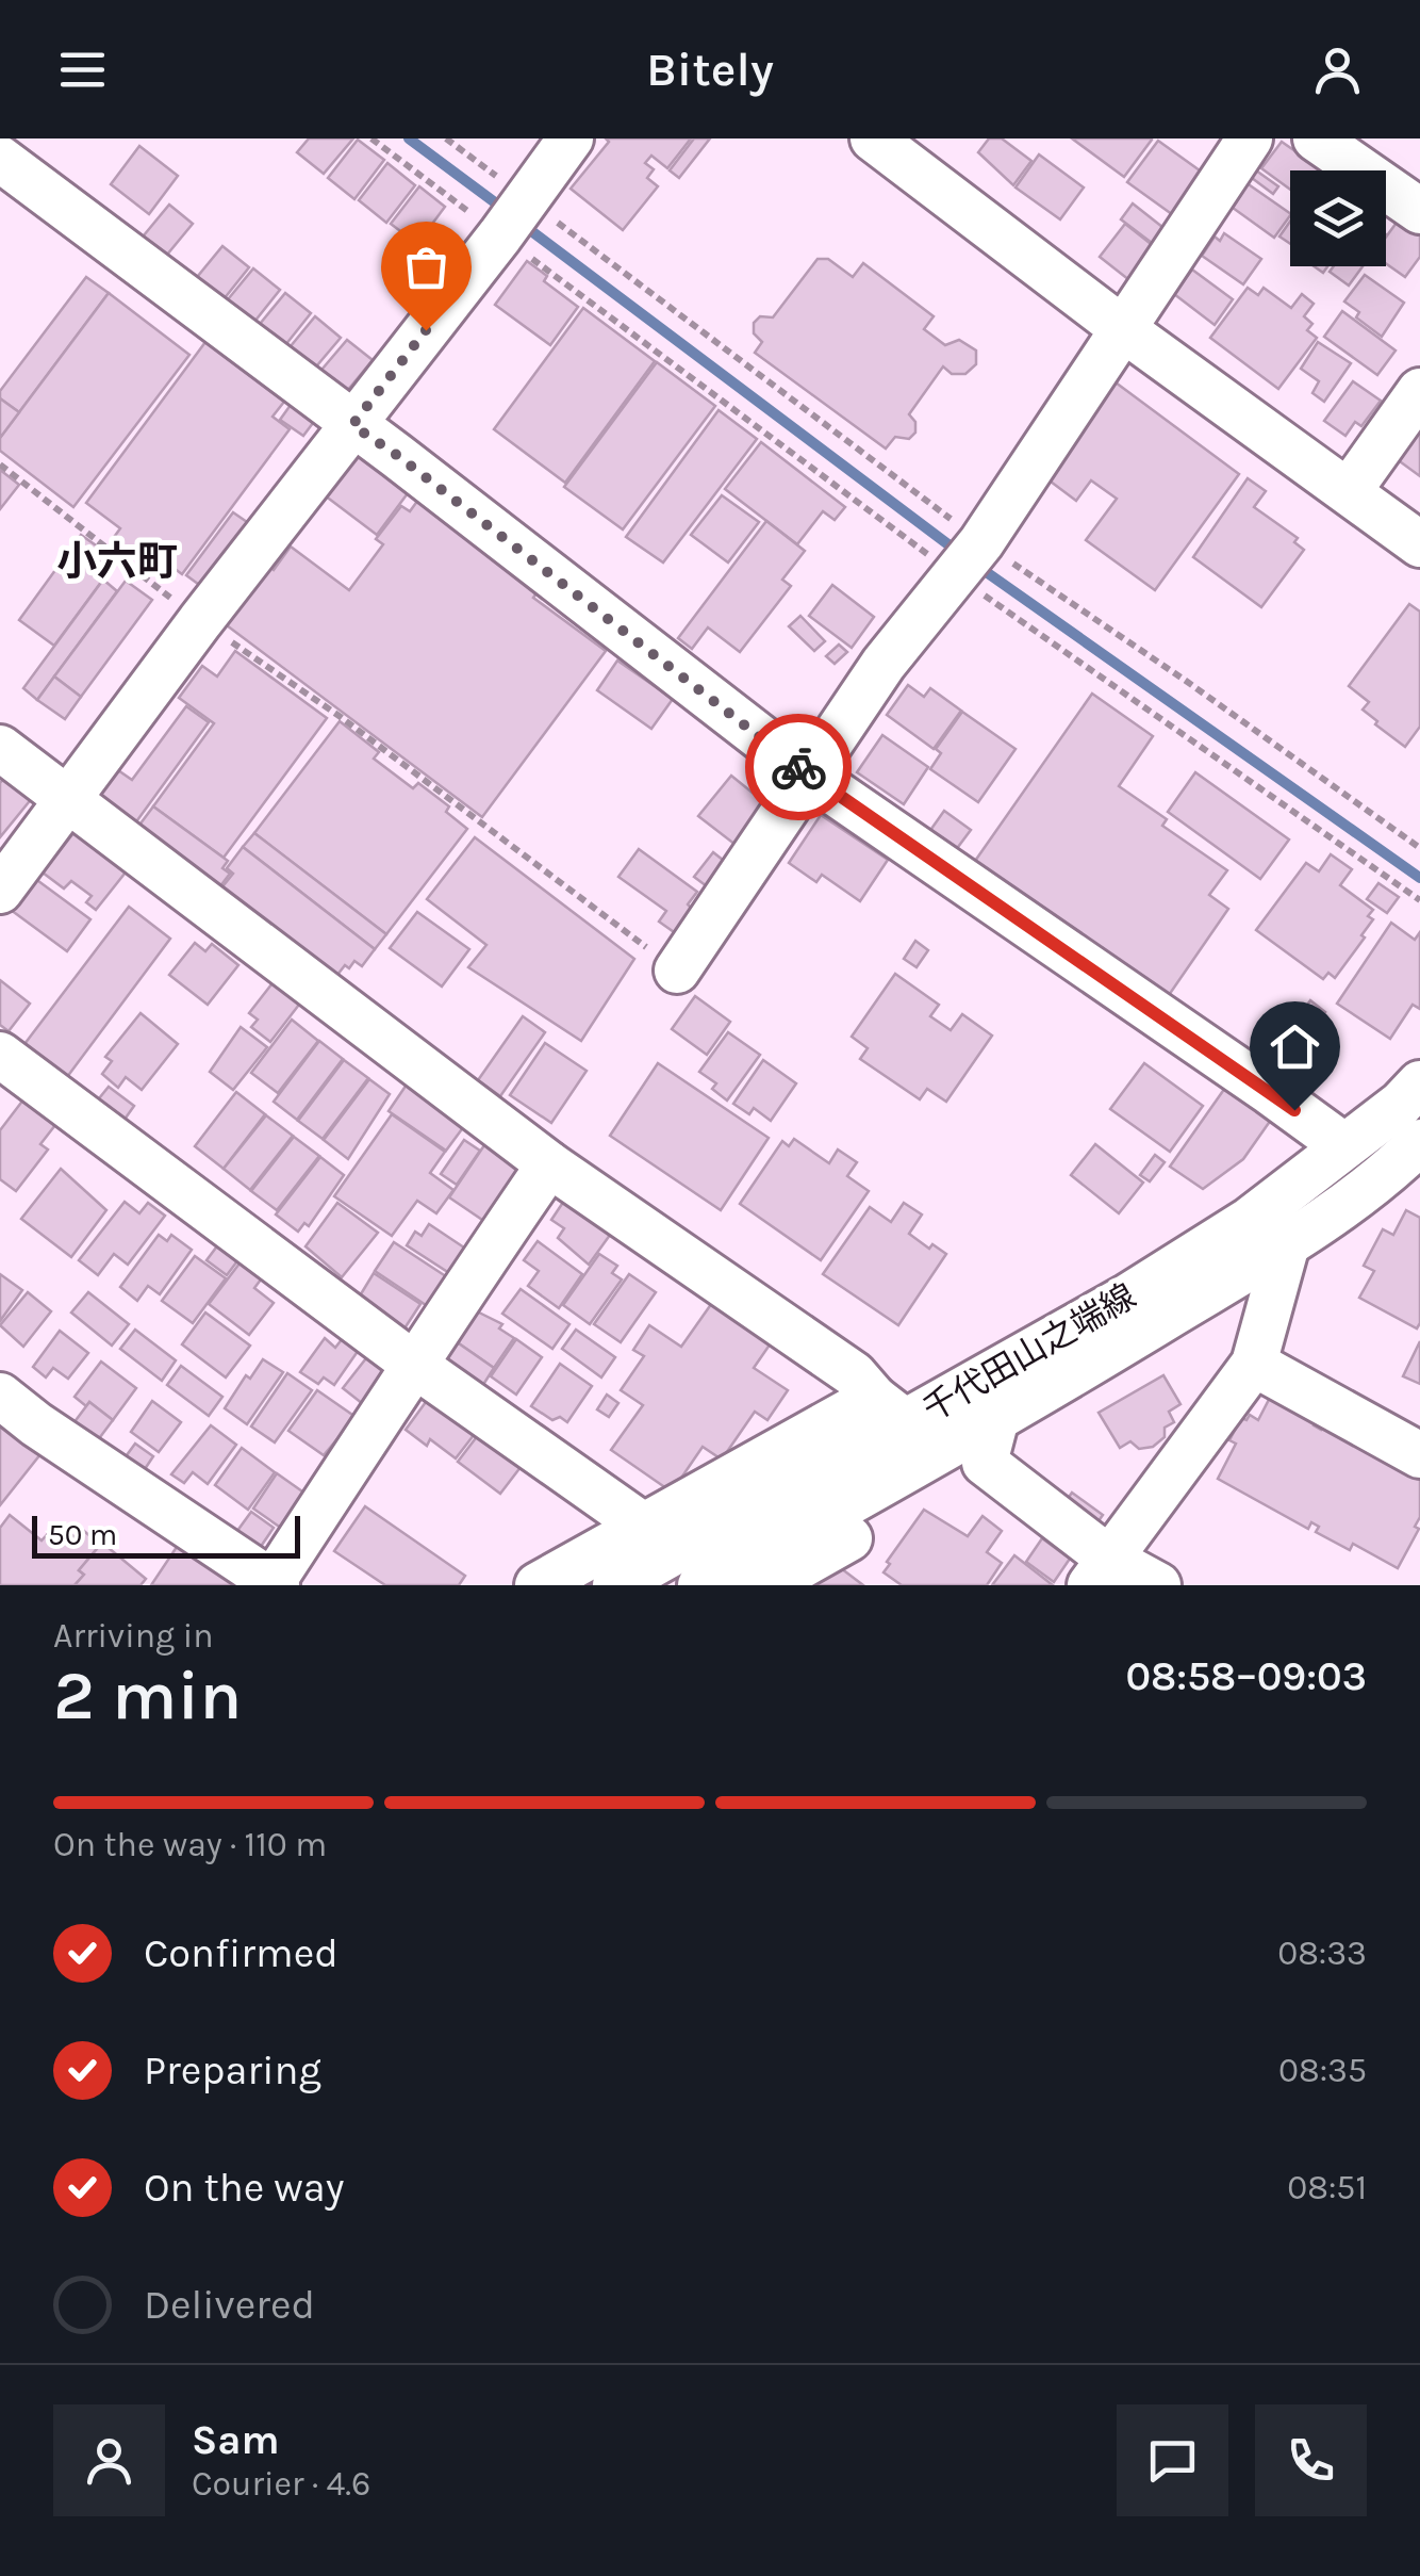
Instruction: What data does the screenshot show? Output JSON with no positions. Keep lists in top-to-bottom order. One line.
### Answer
{"streets":{"street":["千代田山之端線"]},"districts":["小六町"],"scale_bar":"50 m","page":{"header":"Bitely","scale":"50 m","heading":["2 min","Arriving in","08:58–09:03"],"panel":["Sam","Courier · 4.6"],"bar":"On the way · 110 m","list":[["Confirmed","08:33"],["Preparing","08:35"],["On the way","08:51"],"Delivered"]}}
